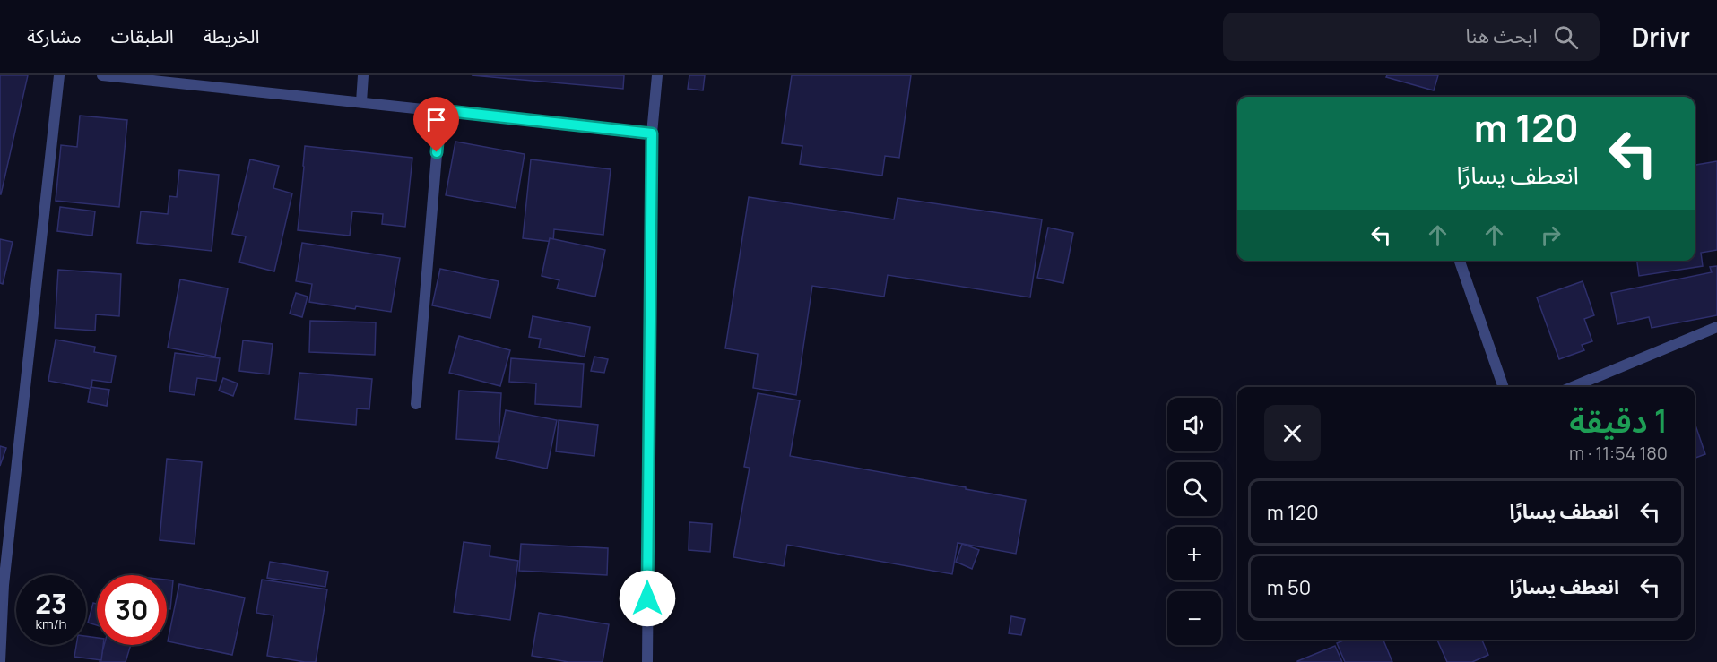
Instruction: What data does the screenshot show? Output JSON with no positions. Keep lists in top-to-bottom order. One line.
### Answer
{"page":{"header":"Drivr","search":"ابحث هنا","nav":["الخريطة","الطبقات","مشاركة"],"turn":["120 m","انعطف يسارًا"],"heading":["1 دقيقة","180 m · 11:54"],"map_buttons":["+","−"],"list":[{"name":"انعطف يسارًا","value":"120 m"},{"name":"انعطف يسارًا","value":"50 m"}],"speed":"23 km/h","limit":"30"}}
